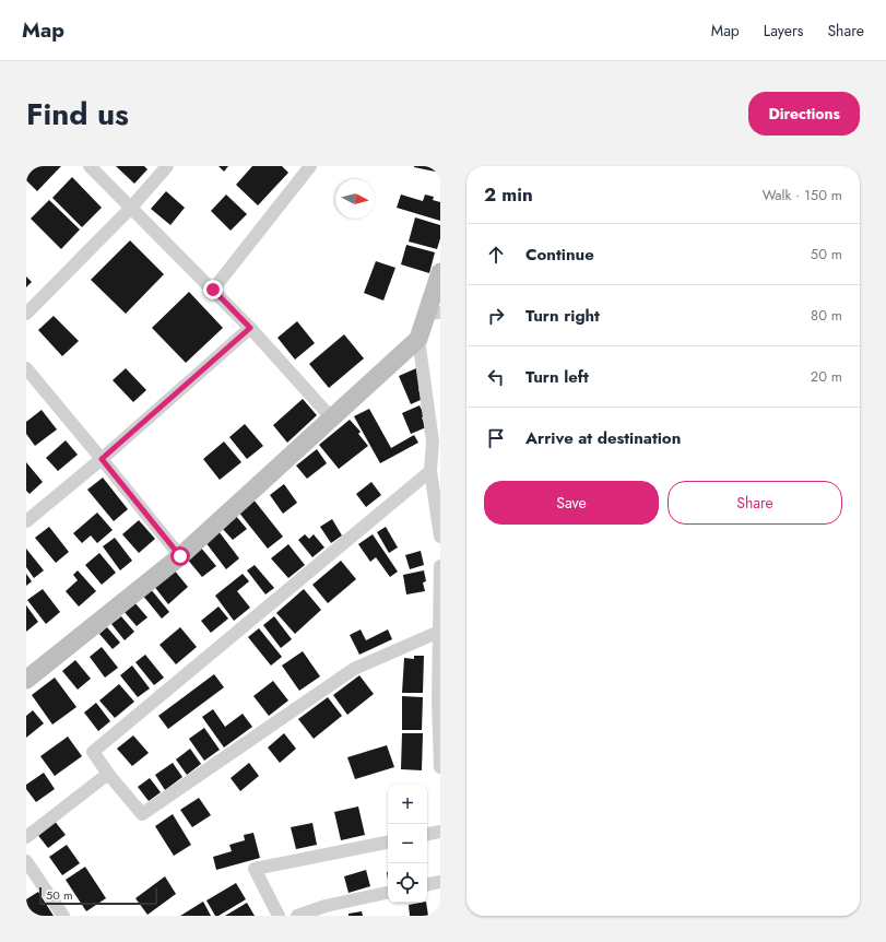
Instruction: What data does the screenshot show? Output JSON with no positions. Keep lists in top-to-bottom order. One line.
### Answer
{"scale_bar":"50 m","north":"right","page":{"header":"Map","nav":["Map","Layers","Share"],"title":"Find us","buttons":["Directions",["Save","Share"]],"heading":["2 min","Walk · 150 m"],"list":[["Continue","50 m"],["Turn right","80 m"],["Turn left","20 m"],"Arrive at destination"],"map_buttons":["+","−"],"scale":"50 m"}}
